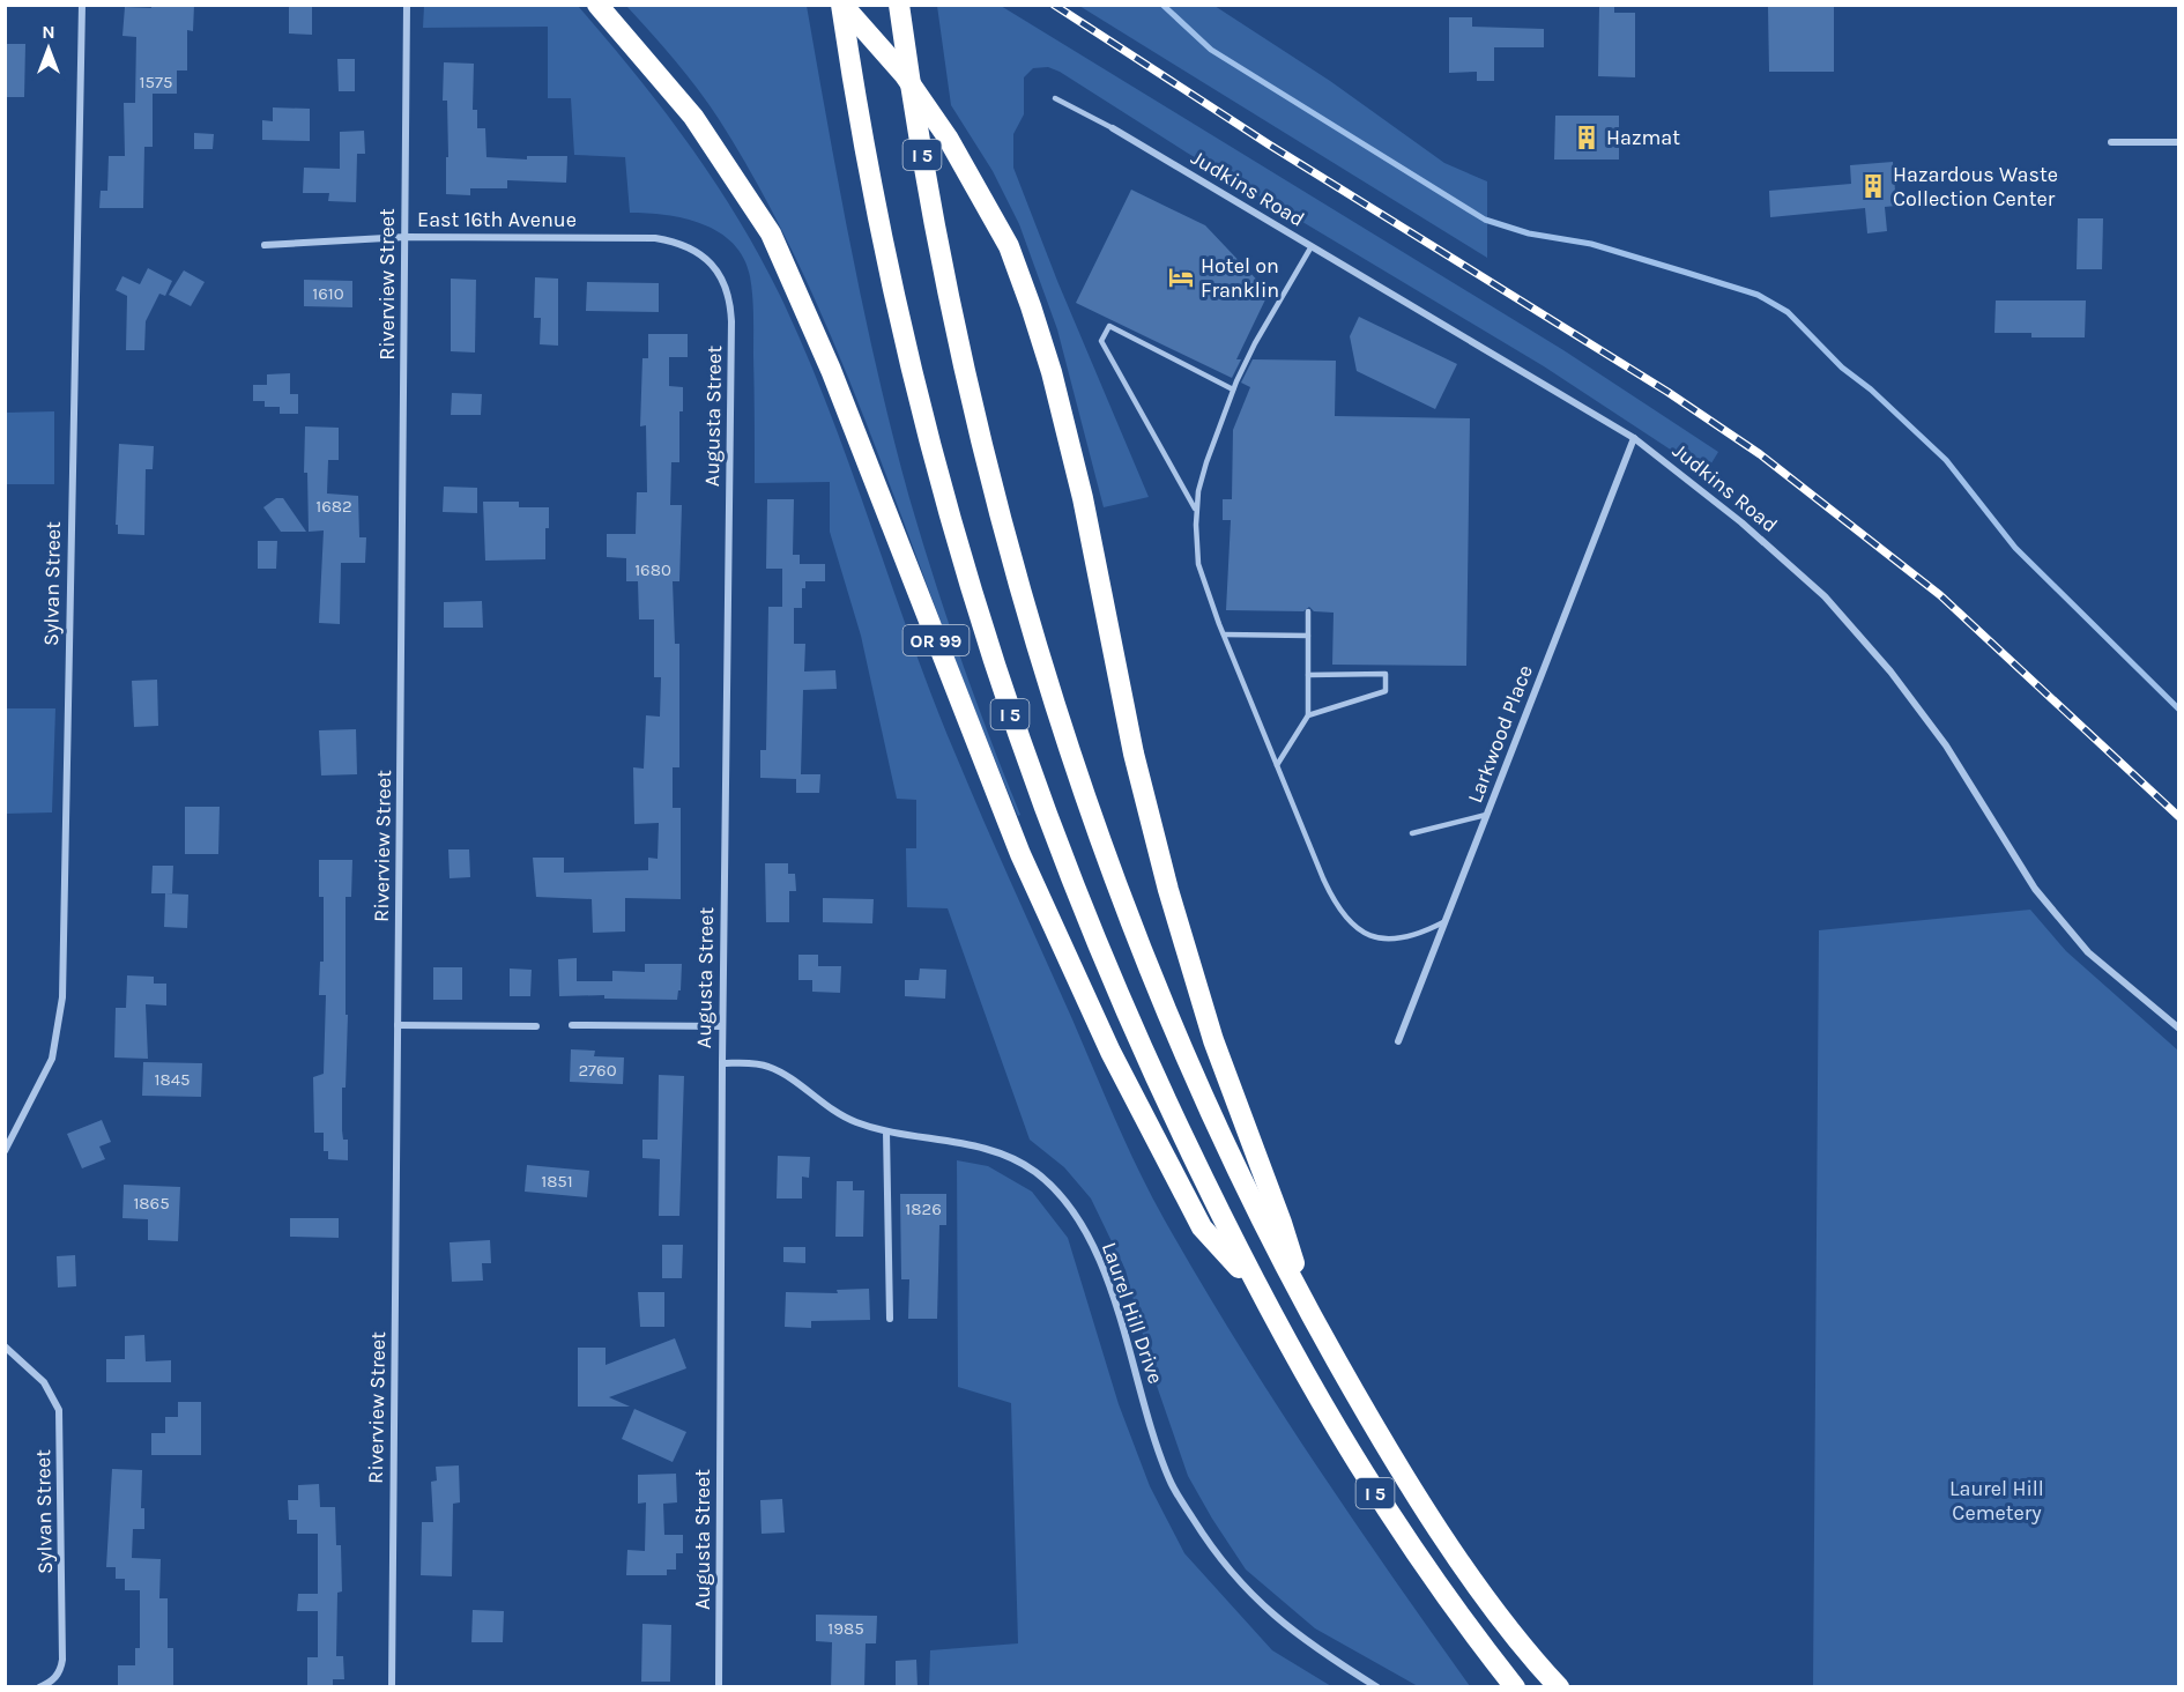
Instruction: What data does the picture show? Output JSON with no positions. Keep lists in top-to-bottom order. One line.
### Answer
{"streets":{"highway":["I 5","OR 99"],"street":["Judkins Road","East 16th Avenue","Riverview Street","Augusta Street","Sylvan Street","Larkwood Place","Laurel Hill Drive"]},"crossings":[["I 5","OR 99"],["Judkins Road","Larkwood Place"],["East 16th Avenue","Riverview Street"],["East 16th Avenue","Augusta Street"],["Augusta Street","Laurel Hill Drive"]],"parks":["Laurel Hill Cemetery"],"places":{"building":["Hazmat","Hazardous Waste Collection Center"],"hotel":["Hotel on Franklin"]},"house_numbers":["1575","1610","1682","1680","2760","1845","1851","1865","1826","1985"],"north":"top"}
